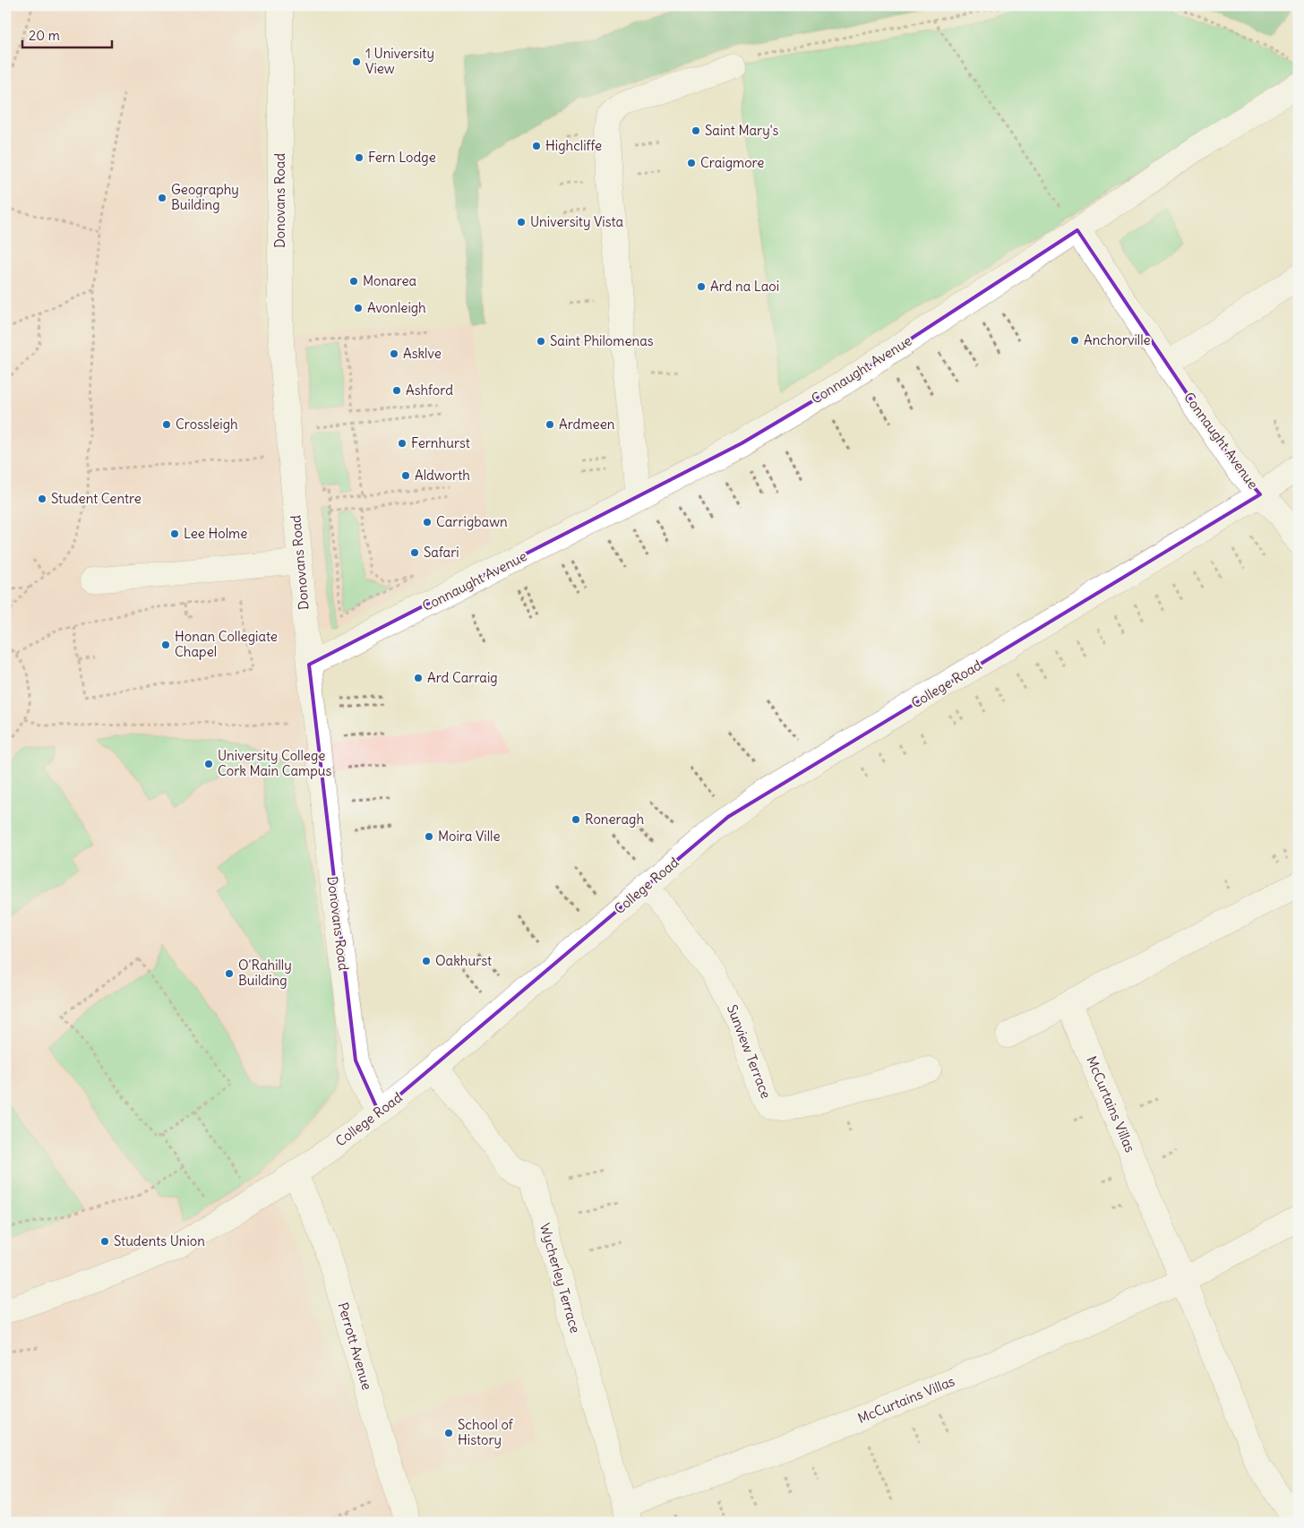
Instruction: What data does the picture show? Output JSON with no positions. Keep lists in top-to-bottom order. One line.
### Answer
{"streets":{"street":["Donovans Road","Connaught Avenue","College Road","Sunview Terrace","McCurtains Villas","Wycherley Terrace","Perrott Avenue"]},"crossings":[["Donovans Road","Connaught Avenue"],["Donovans Road","College Road"],["Connaught Avenue","College Road"],["College Road","Sunview Terrace"],["College Road","Wycherley Terrace"],["College Road","Perrott Avenue"],["McCurtains Villas","Wycherley Terrace"]],"places":["1 University View","Saint Mary's","Highcliffe","Fern Lodge","Craigmore","Geography Building","University Vista","Monarea","Ard na Laoi","Avonleigh","Anchorville","Saint Philomenas","Asklve","Ashford","Crossleigh","Ardmeen","Fernhurst","Aldworth","Student Centre","Carrigbawn","Lee Holme","Safari","Honan Collegiate Chapel","Ard Carraig","University College Cork Main Campus","Roneragh","Moira Ville","Oakhurst","O'Rahilly Building","Students Union","School of History"],"scale_bar":"20 m"}
